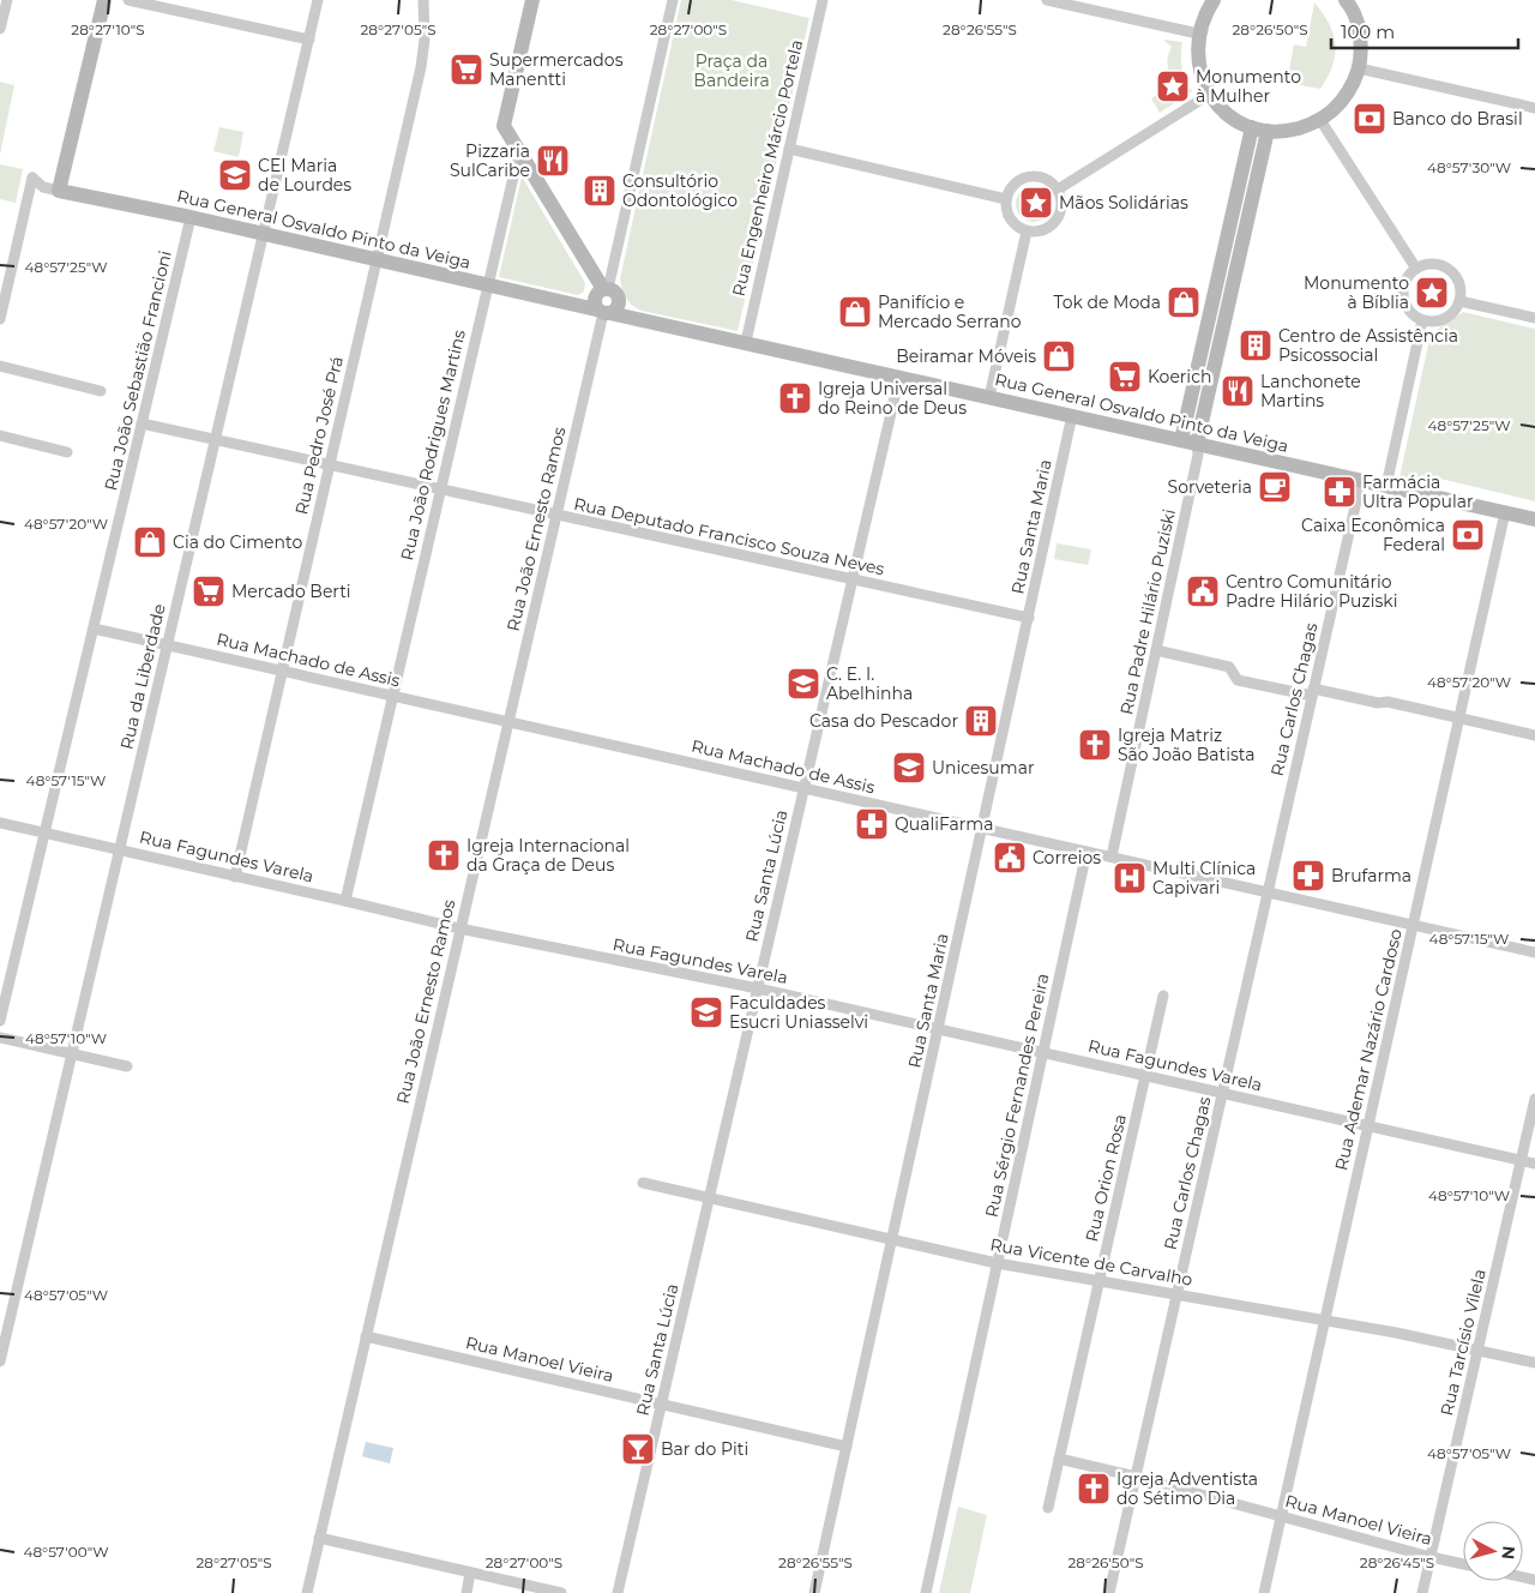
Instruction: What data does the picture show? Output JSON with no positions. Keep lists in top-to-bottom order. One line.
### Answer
{"streets":{"street":["Rua Engenheiro Márcio Portela","Rua General Osvaldo Pinto da Veiga","Rua João Sebastião Francioni","Rua Pedro José Prá","Rua João Rodrigues Martins","Rua Santa Maria","Rua João Ernesto Ramos","Rua Deputado Francisco Souza Neves","Rua Padre Hilário Puziski","Rua Machado de Assis","Rua da Liberdade","Rua Carlos Chagas","Rua Fagundes Varela","Rua Santa Lúcia","Rua Ademar Nazário Cardoso","Rua Sérgio Fernandes Pereira","Rua Orion Rosa","Rua Vicente de Carvalho","Rua Tarcísio Vilela","Rua Manoel Vieira"]},"crossings":[["Rua Engenheiro Márcio Portela","Rua General Osvaldo Pinto da Veiga"],["Rua General Osvaldo Pinto da Veiga","Rua João Sebastião Francioni"],["Rua General Osvaldo Pinto da Veiga","Rua Pedro José Prá"],["Rua General Osvaldo Pinto da Veiga","Rua João Rodrigues Martins"],["Rua General Osvaldo Pinto da Veiga","Rua Santa Maria"],["Rua General Osvaldo Pinto da Veiga","Rua João Ernesto Ramos"],["Rua General Osvaldo Pinto da Veiga","Rua Padre Hilário Puziski"],["Rua General Osvaldo Pinto da Veiga","Rua da Liberdade"],["Rua General Osvaldo Pinto da Veiga","Rua Carlos Chagas"],["Rua General Osvaldo Pinto da Veiga","Rua Santa Lúcia"],["Rua General Osvaldo Pinto da Veiga","Rua Ademar Nazário Cardoso"],["Rua João Sebastião Francioni","Rua Deputado Francisco Souza Neves"],["Rua João Sebastião Francioni","Rua Machado de Assis"],["Rua João Sebastião Francioni","Rua Fagundes Varela"],["Rua Pedro José Prá","Rua Deputado Francisco Souza Neves"],["Rua Pedro José Prá","Rua Machado de Assis"],["Rua Pedro José Prá","Rua Fagundes Varela"],["Rua João Rodrigues Martins","Rua Deputado Francisco Souza Neves"],["Rua João Rodrigues Martins","Rua Machado de Assis"],["Rua João Rodrigues Martins","Rua Fagundes Varela"],["Rua Santa Maria","Rua Deputado Francisco Souza Neves"],["Rua Santa Maria","Rua Machado de Assis"],["Rua Santa Maria","Rua Fagundes Varela"],["Rua Santa Maria","Rua Vicente de Carvalho"],["Rua Santa Maria","Rua Manoel Vieira"],["Rua João Ernesto Ramos","Rua Deputado Francisco Souza Neves"],["Rua João Ernesto Ramos","Rua Machado de Assis"],["Rua João Ernesto Ramos","Rua Fagundes Varela"],["Rua João Ernesto Ramos","Rua Manoel Vieira"],["Rua Deputado Francisco Souza Neves","Rua da Liberdade"],["Rua Deputado Francisco Souza Neves","Rua Santa Lúcia"],["Rua Padre Hilário Puziski","Rua Machado de Assis"],["Rua Machado de Assis","Rua da Liberdade"],["Rua Machado de Assis","Rua Carlos Chagas"],["Rua Machado de Assis","Rua Santa Lúcia"],["Rua Machado de Assis","Rua Ademar Nazário Cardoso"],["Rua Machado de Assis","Rua Sérgio Fernandes Pereira"],["Rua da Liberdade","Rua Fagundes Varela"],["Rua Carlos Chagas","Rua Fagundes Varela"],["Rua Carlos Chagas","Rua Vicente de Carvalho"],["Rua Carlos Chagas","Rua Manoel Vieira"],["Rua Fagundes Varela","Rua Santa Lúcia"],["Rua Fagundes Varela","Rua Ademar Nazário Cardoso"],["Rua Fagundes Varela","Rua Sérgio Fernandes Pereira"],["Rua Fagundes Varela","Rua Orion Rosa"],["Rua Fagundes Varela","Rua Tarcísio Vilela"],["Rua Santa Lúcia","Rua Vicente de Carvalho"],["Rua Santa Lúcia","Rua Manoel Vieira"],["Rua Ademar Nazário Cardoso","Rua Vicente de Carvalho"],["Rua Ademar Nazário Cardoso","Rua Manoel Vieira"],["Rua Sérgio Fernandes Pereira","Rua Vicente de Carvalho"],["Rua Orion Rosa","Rua Vicente de Carvalho"],["Rua Orion Rosa","Rua Manoel Vieira"],["Rua Vicente de Carvalho","Rua Tarcísio Vilela"],["Rua Tarcísio Vilela","Rua Manoel Vieira"]],"parks":["Praça da Bandeira"],"places":{"supermarket":["Supermercados Manentti","Koerich","Mercado Berti"],"place":["Monumento à Mulher","Mãos Solidárias","Monumento à Bíblia"],"bank":["Banco do Brasil","Caixa Econômica Federal"],"restaurant":["Pizzaria SulCaribe","Lanchonete Martins"],"school or university":["CEI Maria de Lourdes","C. E. I. Abelhinha","Unicesumar","Faculdades Esucri Uniasselvi"],"building":["Consultório Odontológico","Centro de Assistência Psicossocial","Casa do Pescador"],"shop":["Tok de Moda","Panifício e Mercado Serrano","Beiramar Móveis","Cia do Cimento"],"church":["Igreja Universal do Reino de Deus","Igreja Matriz São João Batista","Igreja Internacional da Graça de Deus","Igreja Adventista do Sétimo Dia"],"cafe":["Sorveteria"],"pharmacy":["Farmácia Ultra Popular","QualiFarma","Brufarma"],"public building":["Centro Comunitário Padre Hilário Puziski","Correios"],"hospital":["Multi Clínica Capivari"],"bar":["Bar do Piti"]},"scale_bar":"100 m","north":"right","coordinates":["28°27'10\"S","28°27'05\"S","28°27'00\"S","28°26'55\"S","28°26'50\"S","48°57'30\"W","48°57'25\"W","48°57'20\"W","48°57'15\"W","48°57'10\"W","48°57'05\"W","48°57'00\"W","28°26'45\"S"]}
